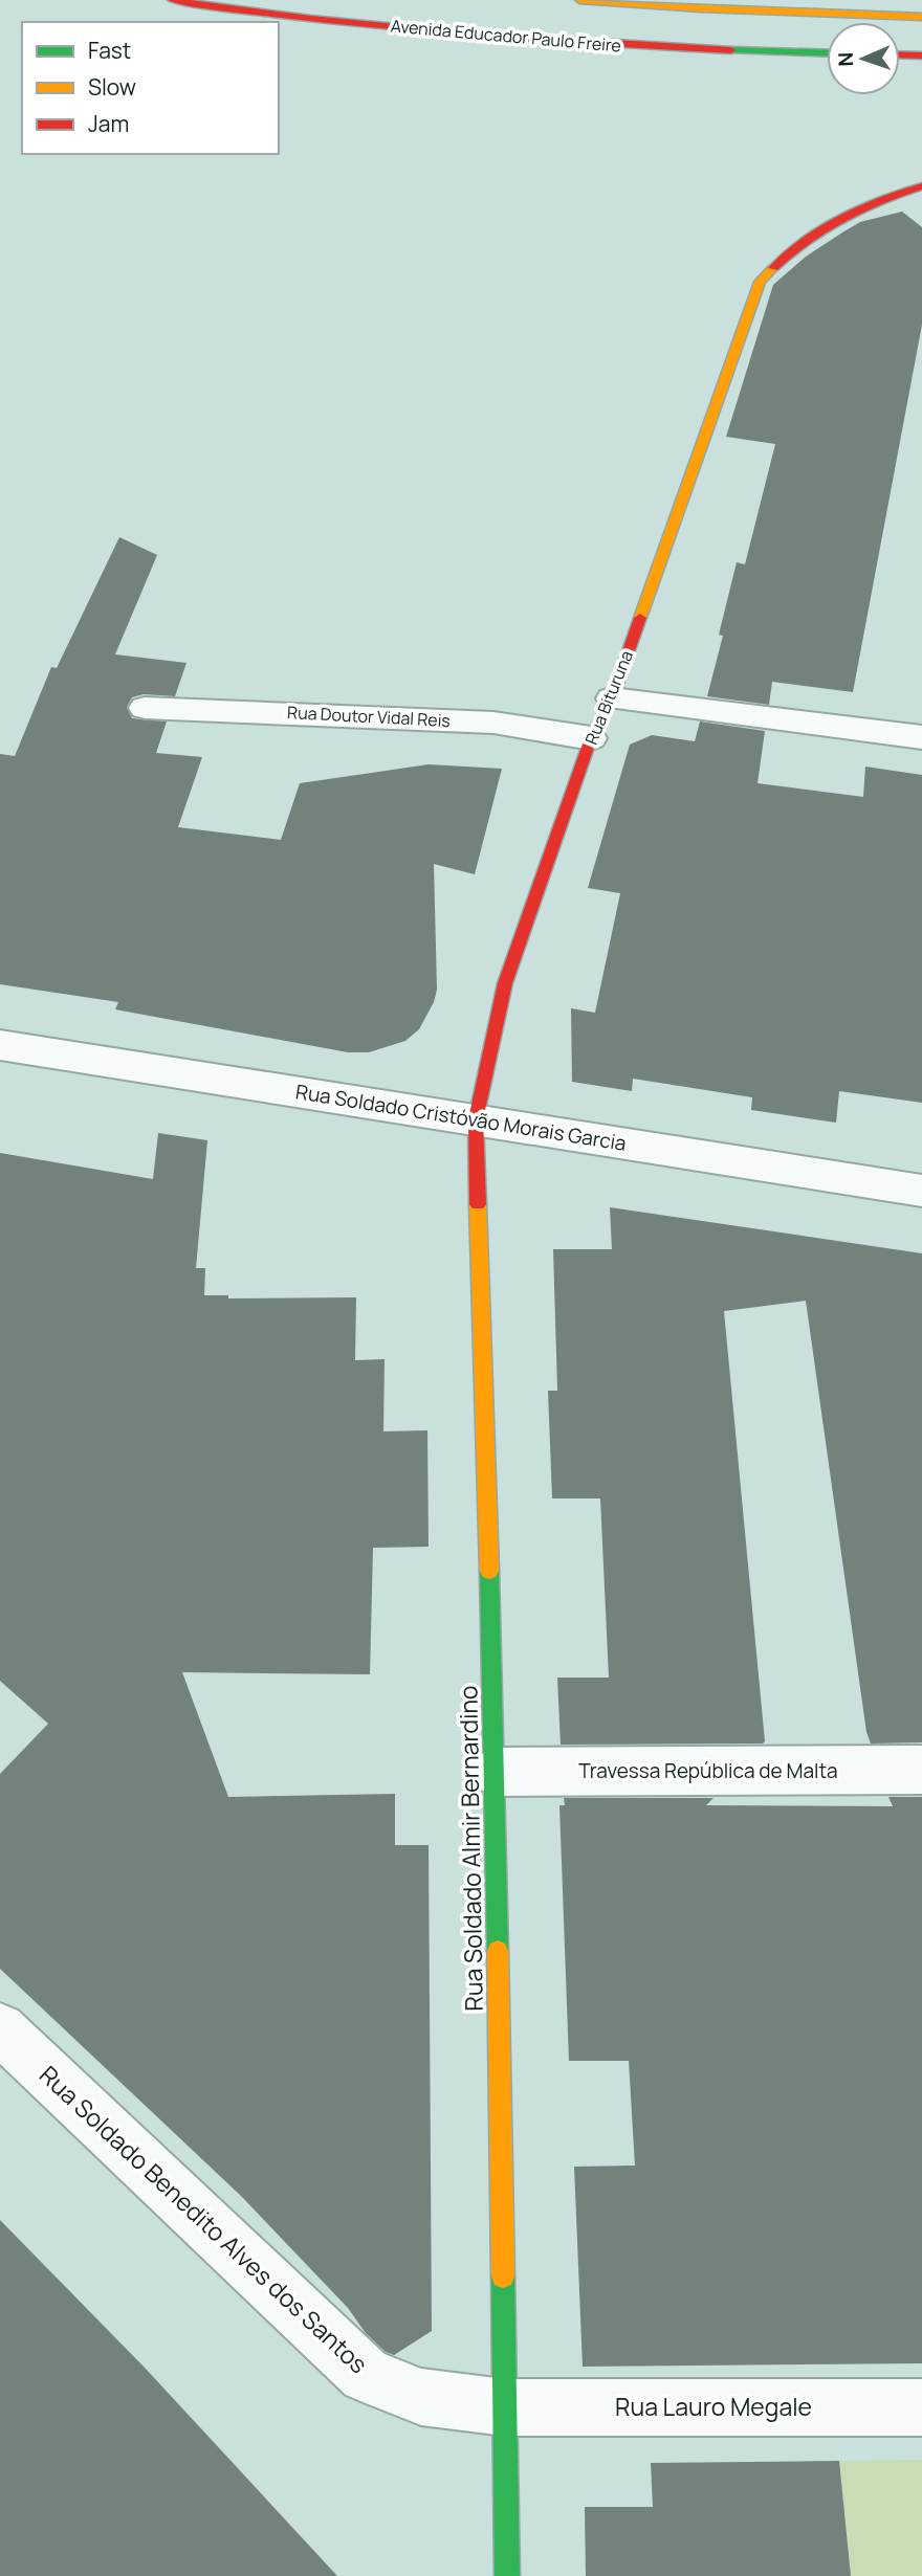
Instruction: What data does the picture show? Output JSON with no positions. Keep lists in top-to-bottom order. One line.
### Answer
{"streets":{"main road":["Avenida Educador Paulo Freire","Rua Bituruna","Rua Soldado Almir Bernardino"],"street":["Rua Doutor Vidal Reis","Rua Soldado Cristóvão Morais Garcia","Travessa República de Malta","Rua Soldado Benedito Alves dos Santos","Rua Lauro Megale"]},"crossings":[["Rua Bituruna","Rua Doutor Vidal Reis"],["Rua Bituruna","Rua Soldado Cristóvão Morais Garcia"],["Rua Bituruna","Rua Soldado Almir Bernardino"],["Rua Soldado Cristóvão Morais Garcia","Rua Soldado Almir Bernardino"],["Travessa República de Malta","Rua Soldado Almir Bernardino"],["Rua Soldado Almir Bernardino","Rua Soldado Benedito Alves dos Santos"],["Rua Soldado Almir Bernardino","Rua Lauro Megale"],["Rua Soldado Benedito Alves dos Santos","Rua Lauro Megale"]],"legend":["Fast","Slow","Jam"],"north":"left"}
